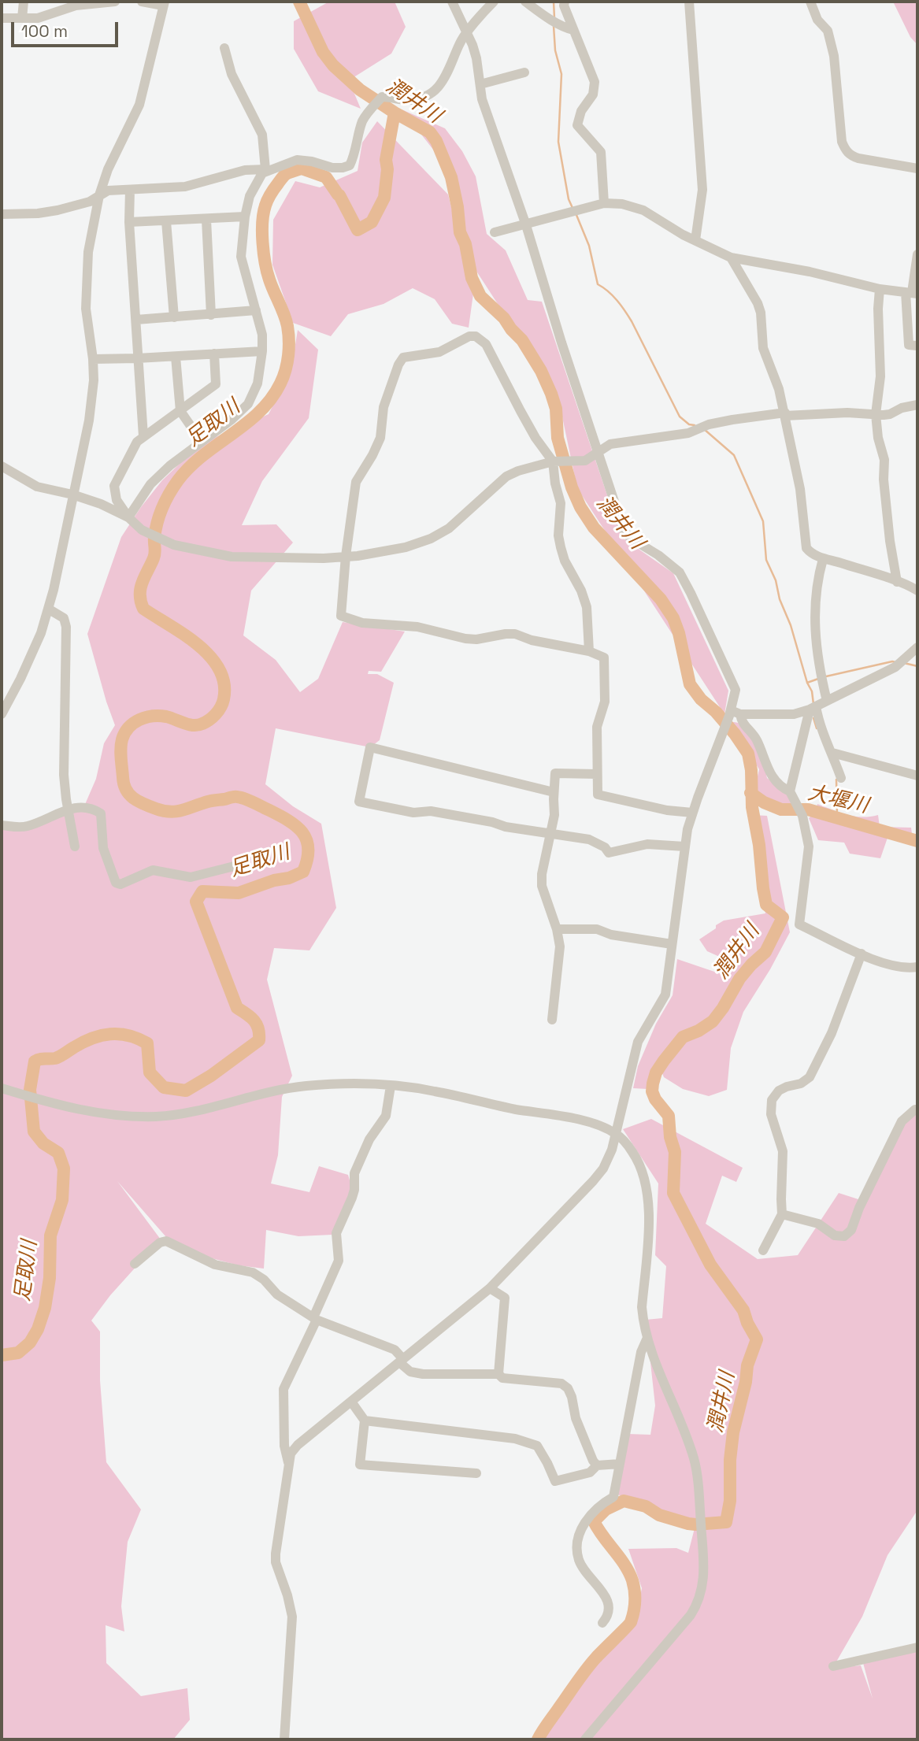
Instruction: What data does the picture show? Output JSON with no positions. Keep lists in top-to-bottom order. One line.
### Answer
{"water":["潤井川","足取川","大堰川"],"scale_bar":"100 m"}
